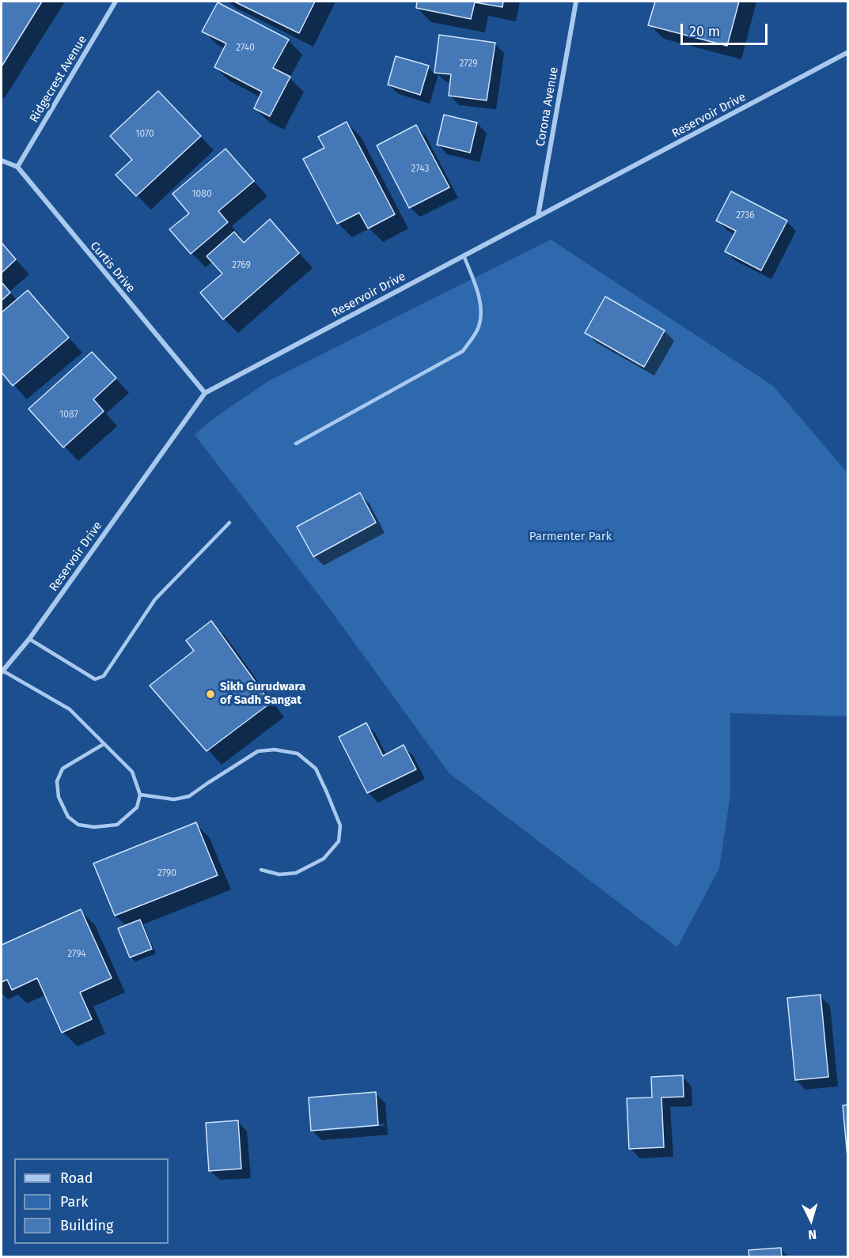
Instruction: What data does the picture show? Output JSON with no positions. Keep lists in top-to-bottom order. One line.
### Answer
{"streets":{"street":["Ridgecrest Avenue","Corona Avenue","Reservoir Drive","Curtis Drive"]},"crossings":[["Ridgecrest Avenue","Curtis Drive"],["Corona Avenue","Reservoir Drive"],["Reservoir Drive","Curtis Drive"]],"parks":["Parmenter Park"],"places":["Sikh Gurudwara of Sadh Sangat"],"house_numbers":["2740","2729","1070","2743","1080","2736","2769","1087","2790","2794"],"legend":["Road","Park","Building"],"scale_bar":"20 m","north":"bottom"}
